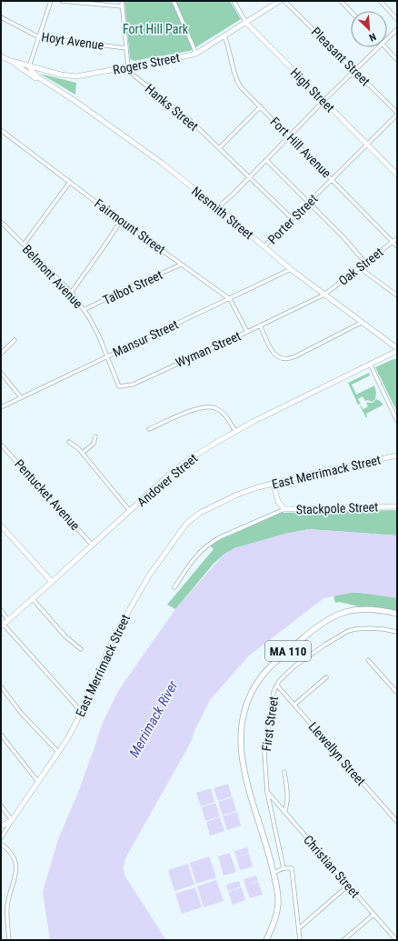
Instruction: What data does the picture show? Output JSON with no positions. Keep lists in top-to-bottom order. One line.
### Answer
{"streets":{"main road":["MA 110"],"street":["Hoyt Avenue","Pleasant Street","Rogers Street","High Street","Hanks Street","Fort Hill Avenue","Nesmith Street","Porter Street","Fairmount Street","Oak Street","Belmont Avenue","Talbot Street","Mansur Street","Wyman Street","East Merrimack Street","Andover Street","Pentucket Avenue","Stackpole Street","First Street","Llewellyn Street","Christian Street"]},"crossings":[["Pleasant Street","Porter Street"],["Rogers Street","High Street"],["Rogers Street","Hanks Street"],["Rogers Street","Fort Hill Avenue"],["Rogers Street","Nesmith Street"],["High Street","Porter Street"],["Hanks Street","Porter Street"],["Fort Hill Avenue","Porter Street"],["Fort Hill Avenue","Oak Street"],["Nesmith Street","Porter Street"],["Nesmith Street","Oak Street"],["Nesmith Street","Mansur Street"],["Nesmith Street","Wyman Street"],["Nesmith Street","Andover Street"],["Fairmount Street","Talbot Street"],["Fairmount Street","Mansur Street"],["Fairmount Street","Wyman Street"],["Oak Street","Wyman Street"],["Belmont Avenue","Talbot Street"],["Belmont Avenue","Mansur Street"],["Belmont Avenue","Wyman Street"],["Mansur Street","Wyman Street"],["East Merrimack Street","Stackpole Street"],["Andover Street","Pentucket Avenue"],["First Street","Llewellyn Street"],["First Street","Christian Street"]],"water":["Merrimack River"],"parks":["Fort Hill Park"],"north":"bottom right"}
